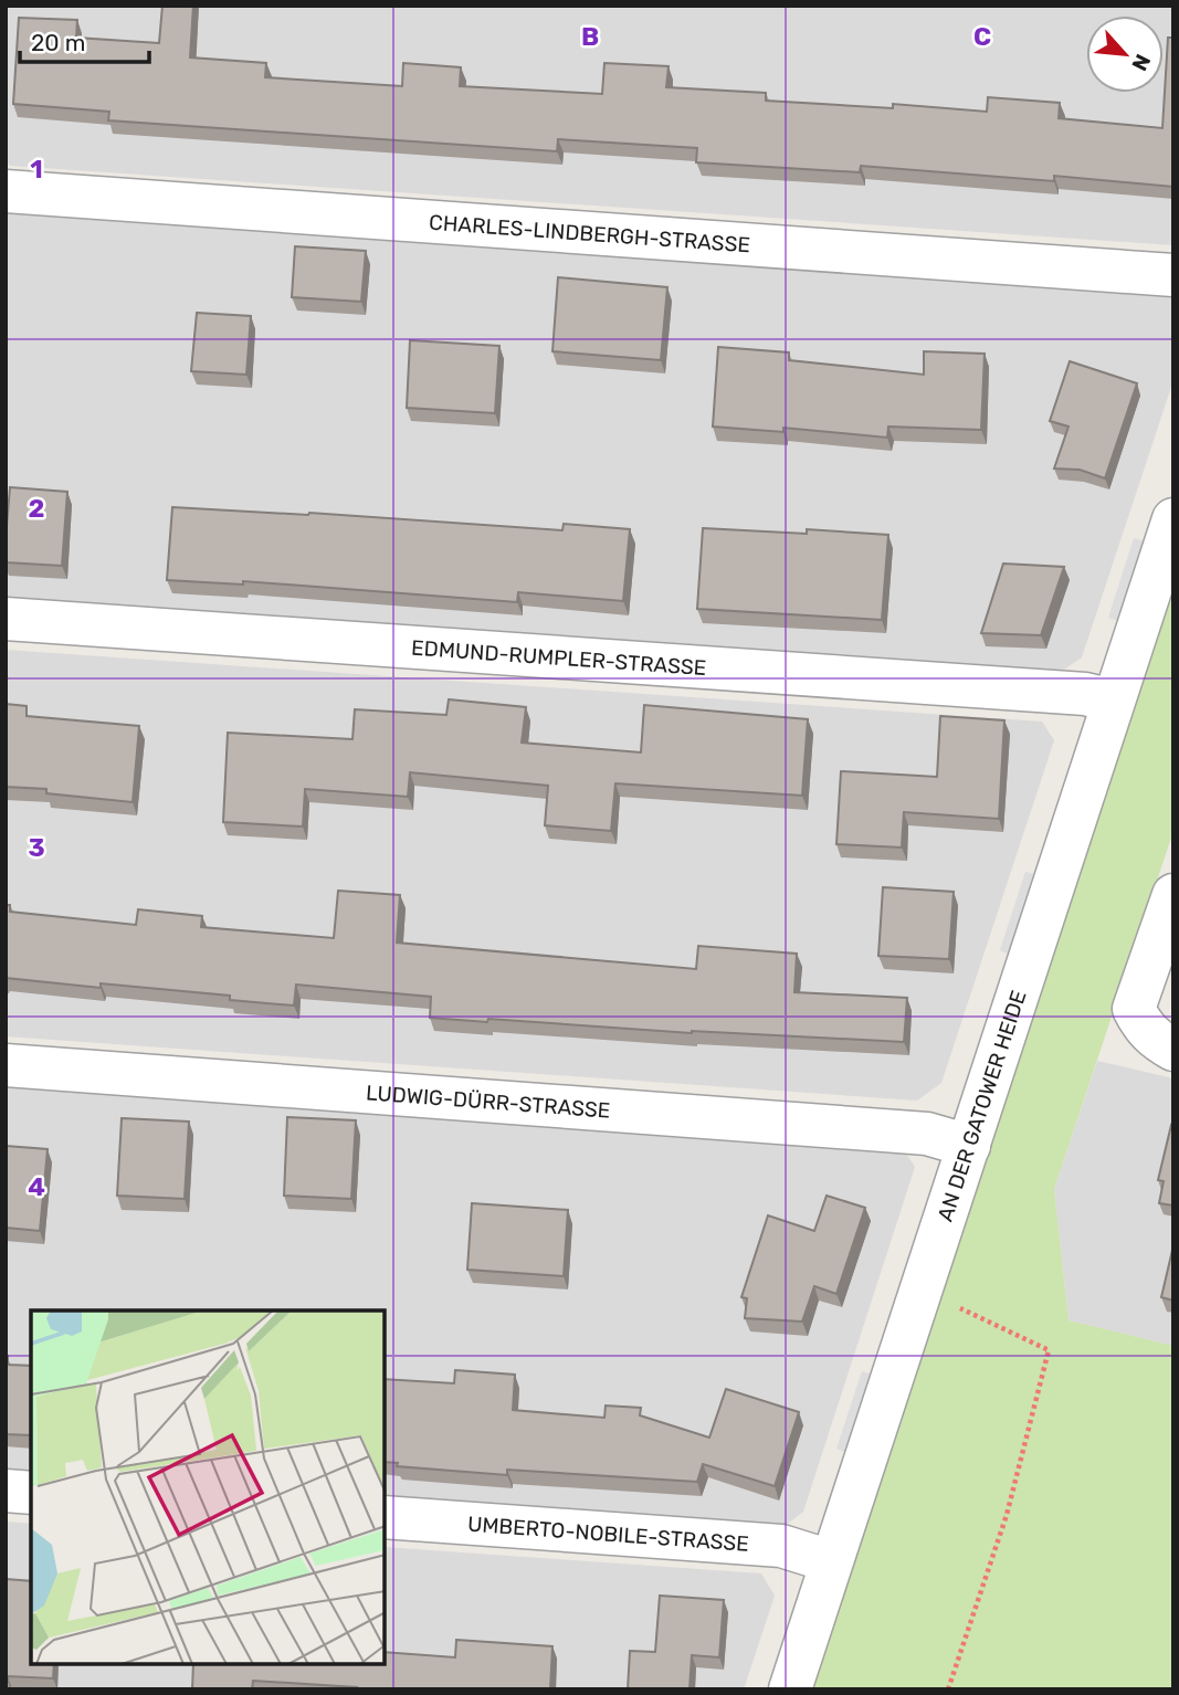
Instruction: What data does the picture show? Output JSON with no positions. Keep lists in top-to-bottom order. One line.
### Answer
{"streets":{"street":["CHARLES-LINDBERGH-STRASSE","EDMUND-RUMPLER-STRASSE","LUDWIG-DÜRR-STRASSE","AN DER GATOWER HEIDE","UMBERTO-NOBILE-STRASSE"]},"crossings":[["EDMUND-RUMPLER-STRASSE","AN DER GATOWER HEIDE"],["LUDWIG-DÜRR-STRASSE","AN DER GATOWER HEIDE"],["AN DER GATOWER HEIDE","UMBERTO-NOBILE-STRASSE"]],"scale_bar":"20 m","north":"bottom right","grid":{"columns":["B","C"],"rows":["1","2","3","4"]}}
